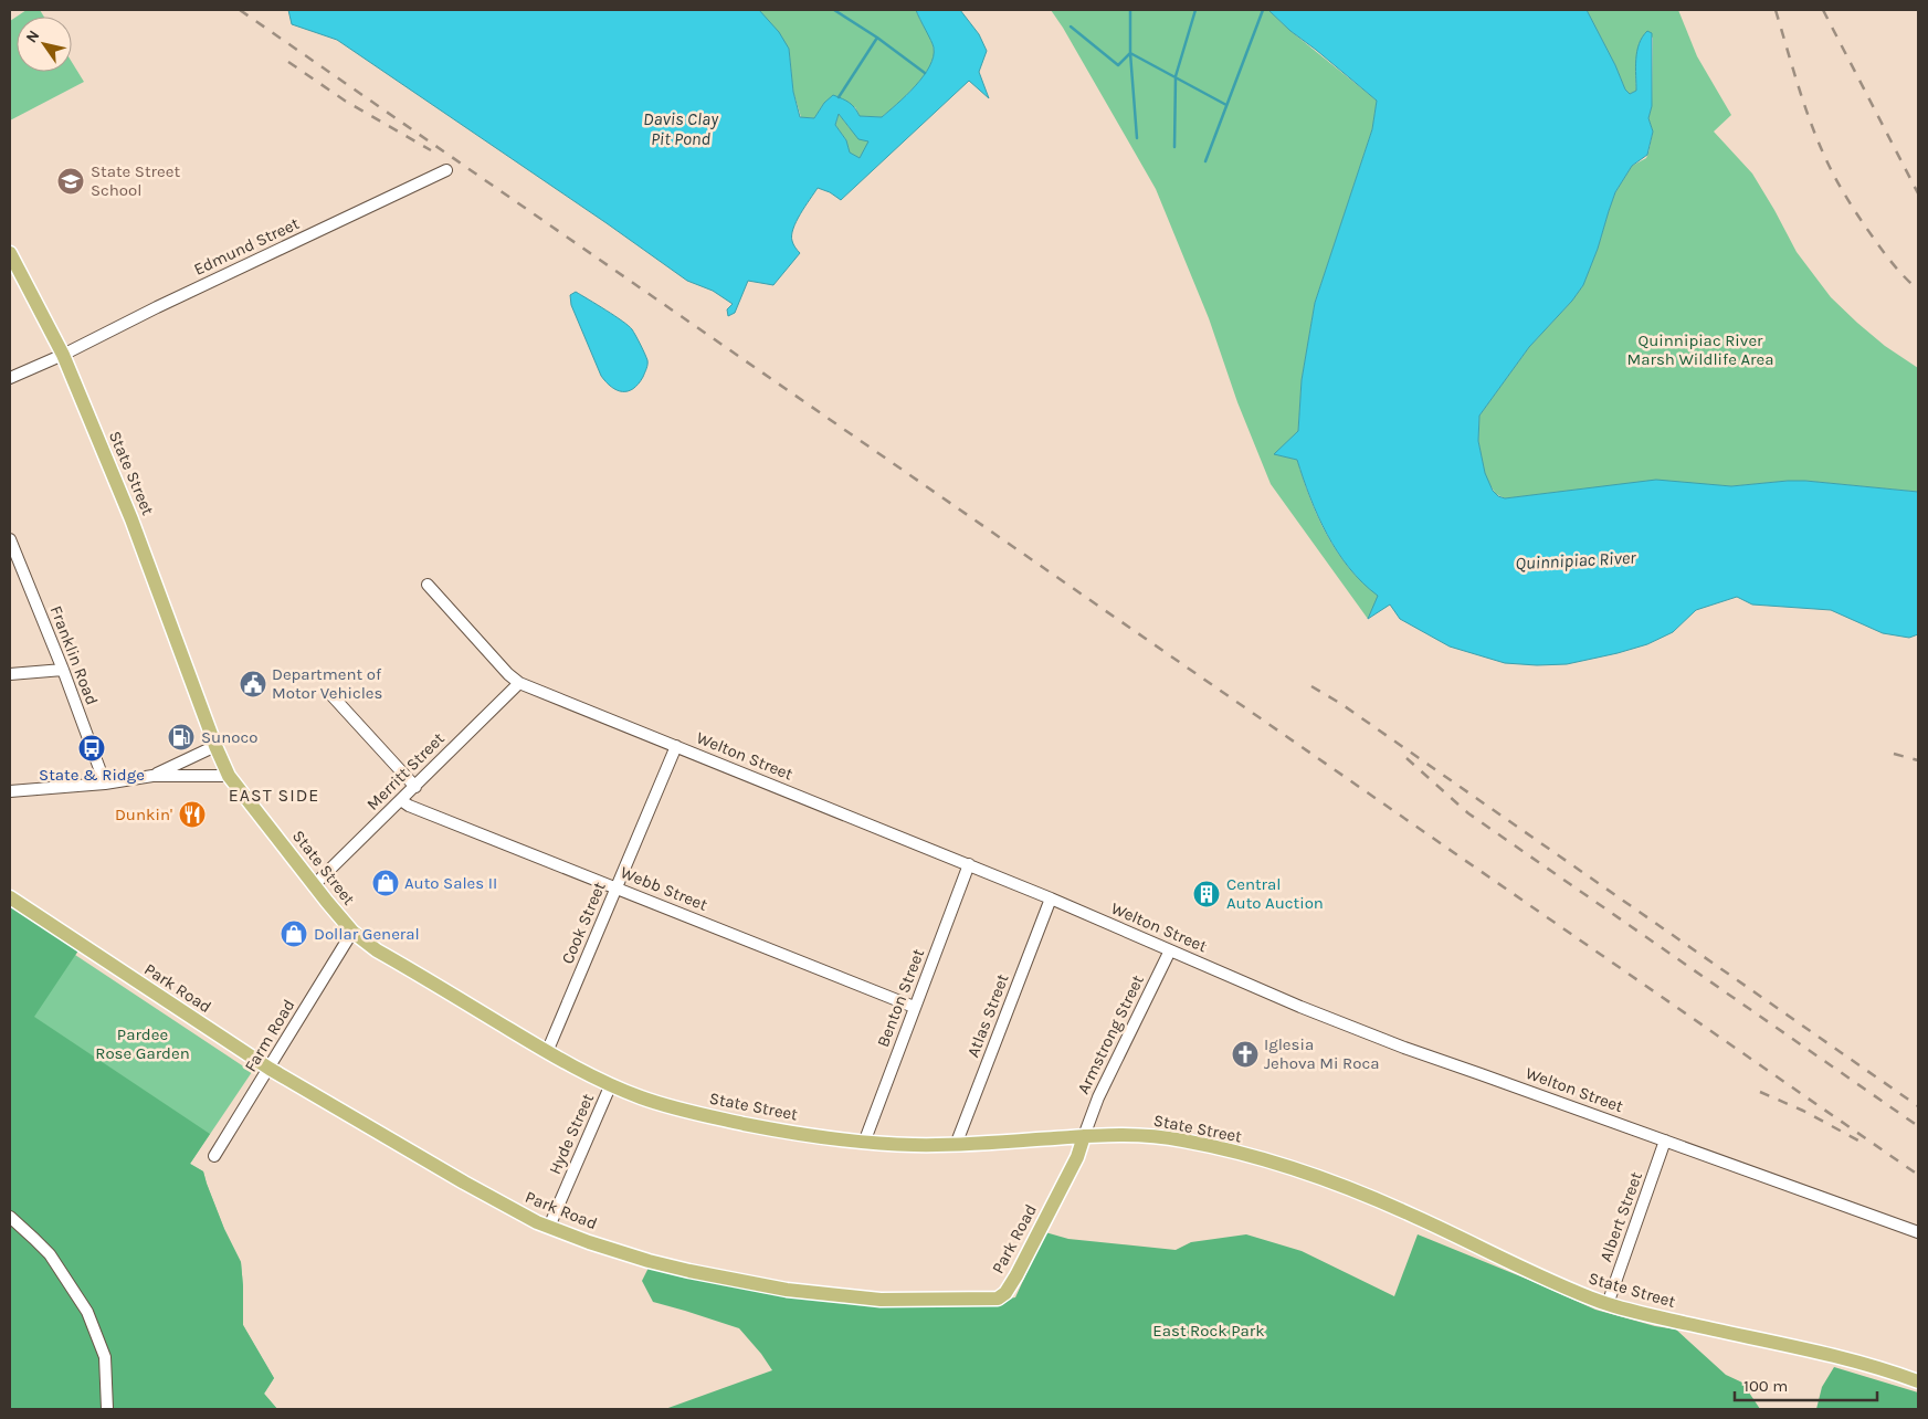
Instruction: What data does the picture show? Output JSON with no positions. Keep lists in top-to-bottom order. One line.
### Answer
{"streets":{"main road":["State Street","Park Road"],"street":["Edmund Street","Franklin Road","Welton Street","Merritt Street","Webb Street","Cook Street","Benton Street","Atlas Street","Armstrong Street","Farm Road","Hyde Street","Albert Street"]},"crossings":[["Edmund Street","State Street"],["State Street","Merritt Street"],["State Street","Cook Street"],["State Street","Park Road"],["State Street","Benton Street"],["State Street","Atlas Street"],["State Street","Armstrong Street"],["State Street","Farm Road"],["State Street","Hyde Street"],["State Street","Albert Street"],["Welton Street","Merritt Street"],["Welton Street","Cook Street"],["Welton Street","Benton Street"],["Welton Street","Atlas Street"],["Welton Street","Armstrong Street"],["Welton Street","Albert Street"],["Merritt Street","Webb Street"],["Webb Street","Cook Street"],["Webb Street","Benton Street"],["Park Road","Armstrong Street"],["Park Road","Farm Road"],["Park Road","Hyde Street"]],"districts":["EAST SIDE"],"water":["Davis Clay Pit Pond","Quinnipiac River"],"parks":["Quinnipiac River Marsh Wildlife Area","Pardee Rose Garden","East Rock Park"],"places":{"school or university":["State Street School"],"public building":["Department of Motor Vehicles"],"fuel station":["Sunoco"],"bus stop":["State & Ridge"],"restaurant":["Dunkin'"],"shop":["Auto Sales II","Dollar General"],"building":["Central Auto Auction"],"church":["Iglesia Jehova Mi Roca"]},"scale_bar":"100 m","north":"top left"}
